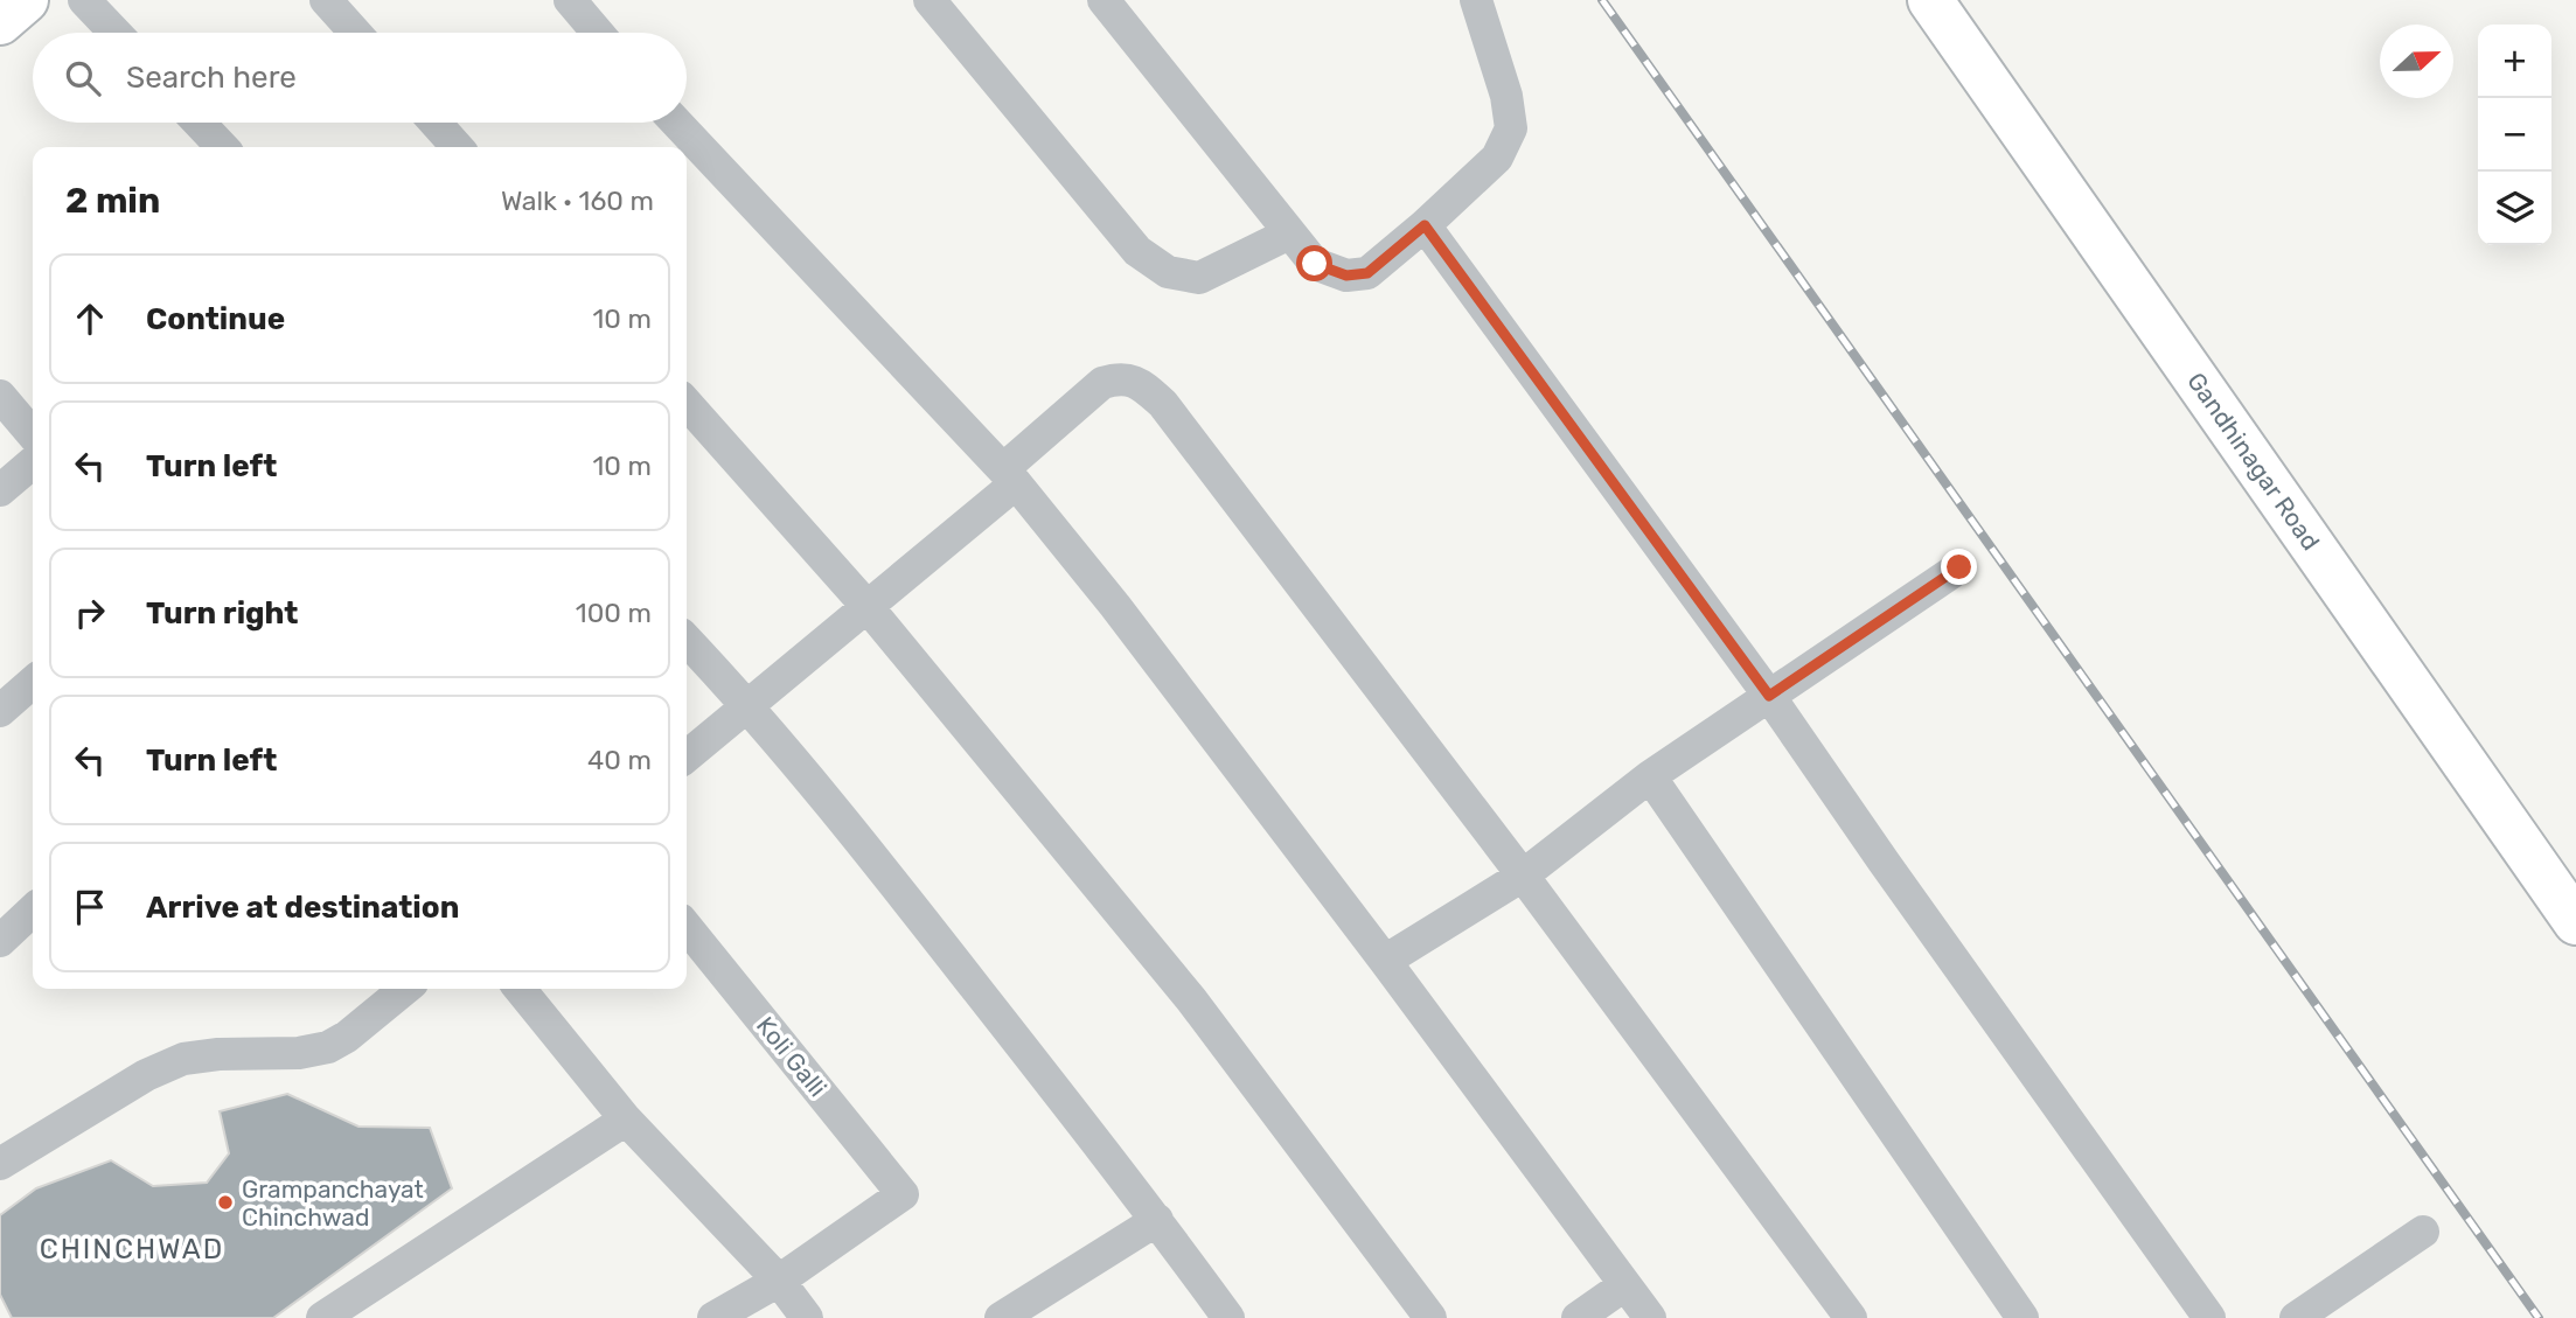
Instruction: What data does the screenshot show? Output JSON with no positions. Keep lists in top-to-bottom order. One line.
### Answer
{"streets":{"street":["Gandhinagar Road","Koli Galli"]},"districts":["CHINCHWAD"],"places":["Grampanchayat Chinchwad"],"north":"right","page":{"map_buttons":["+","−"],"search":"Search here","heading":["2 min","Walk · 160 m"],"list":[["Continue","10 m"],["Turn left","10 m"],["Turn right","100 m"],["Turn left","40 m"],"Arrive at destination"]}}
